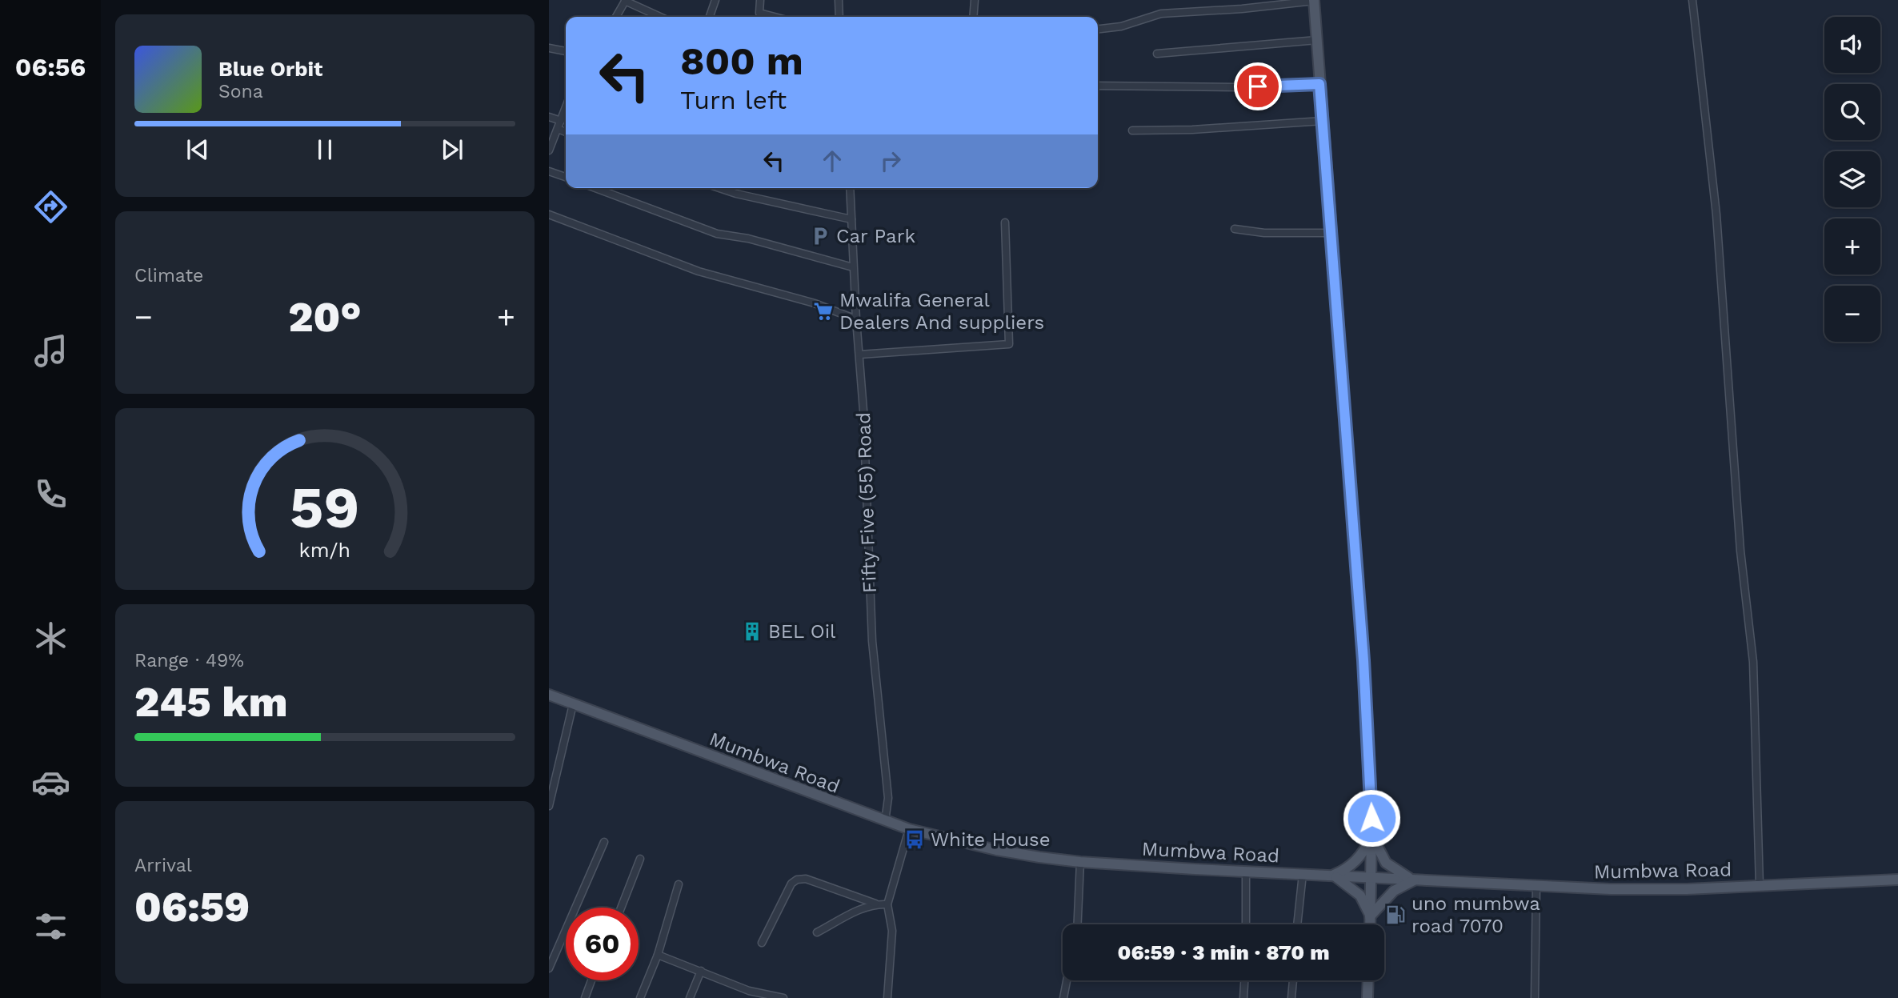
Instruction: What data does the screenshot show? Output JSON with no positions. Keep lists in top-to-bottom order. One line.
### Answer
{"streets":{"main road":["Mumbwa Road"],"street":["Fifty Five (55) Road"]},"crossings":[["Fifty Five (55) Road","Mumbwa Road"]],"places":{"parking":["Car Park"],"supermarket":["Mwalifa General Dealers And suppliers"],"building":["BEL Oil"],"bus stop":["White House"],"fuel station":["uno mumbwa road 7070"]},"page":{"tabs":"06:56","map_buttons":["+","−"],"turn":["800 m","Turn left"],"song":["Blue Orbit","Sona"],"tile":["Climate",["Range · 49%","245 km"],["Arrival","06:59"]],"heat":["−","20°","+"],"limit":"60","trip":"06:59 · 3 min · 870 m","gauge":["59","km/h"]}}
